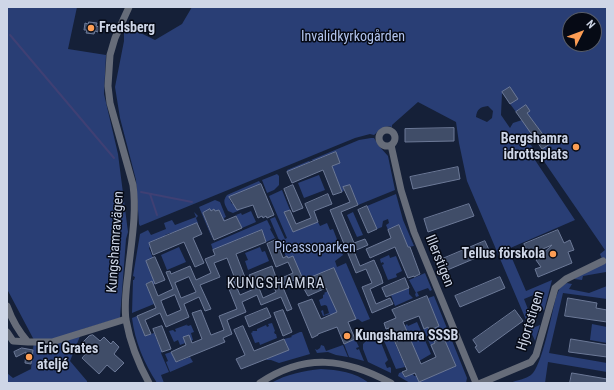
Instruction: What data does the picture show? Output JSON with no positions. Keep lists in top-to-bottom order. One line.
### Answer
{"streets":{"street":["Kungshamravägen","Illerstigen","Hjortstigen"]},"districts":["KUNGSHAMRA"],"parks":["Invalidkyrkogården","Picassoparken"],"places":["Fredsberg","Bergshamra idrottsplats","Tellus förskola","Kungshamra SSSB","Eric Grates ateljé"],"north":"top right"}
